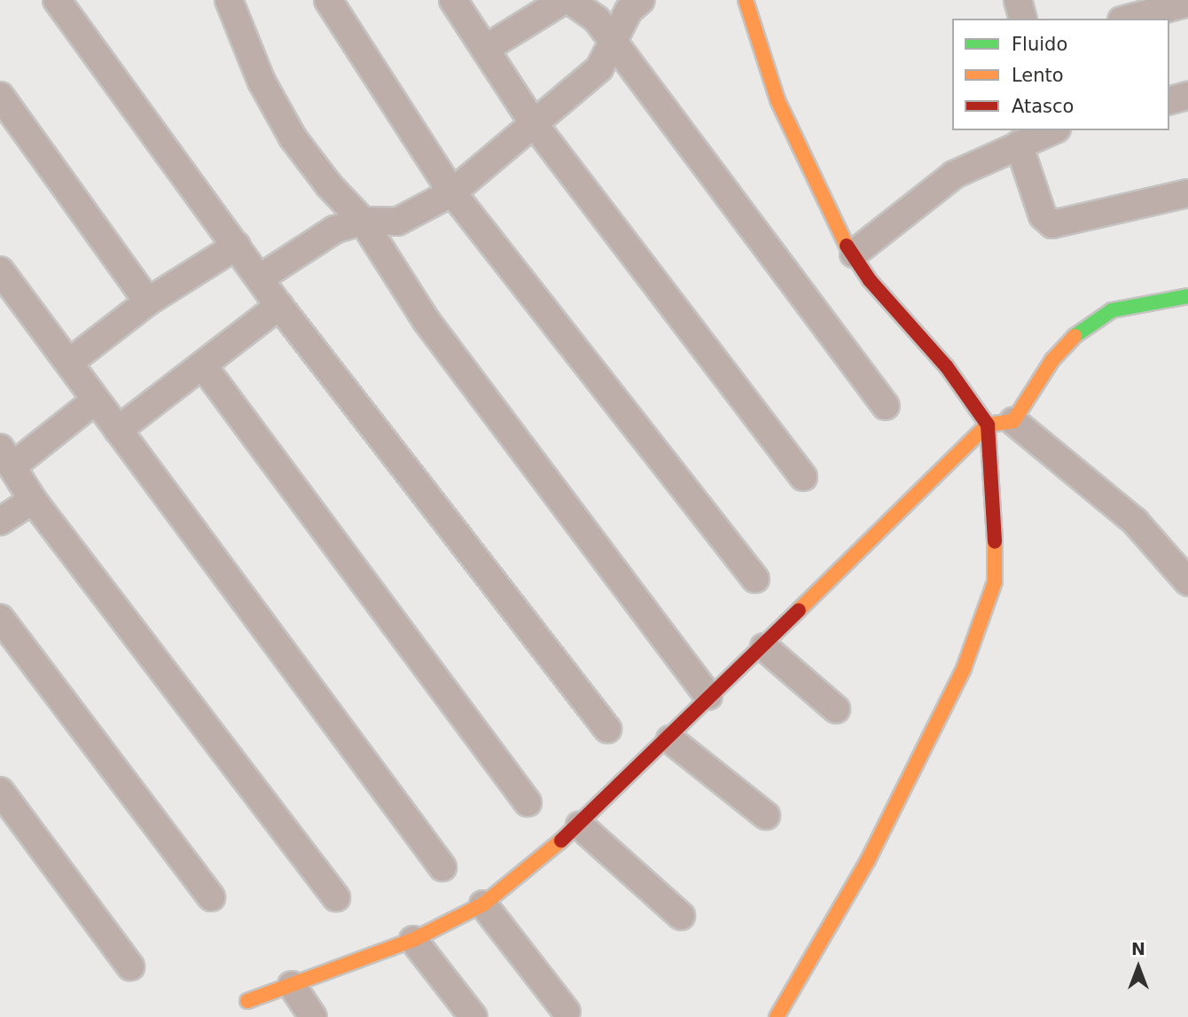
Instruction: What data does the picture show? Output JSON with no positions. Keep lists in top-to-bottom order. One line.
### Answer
{"legend":["Fluido","Lento","Atasco"],"north":"top"}
